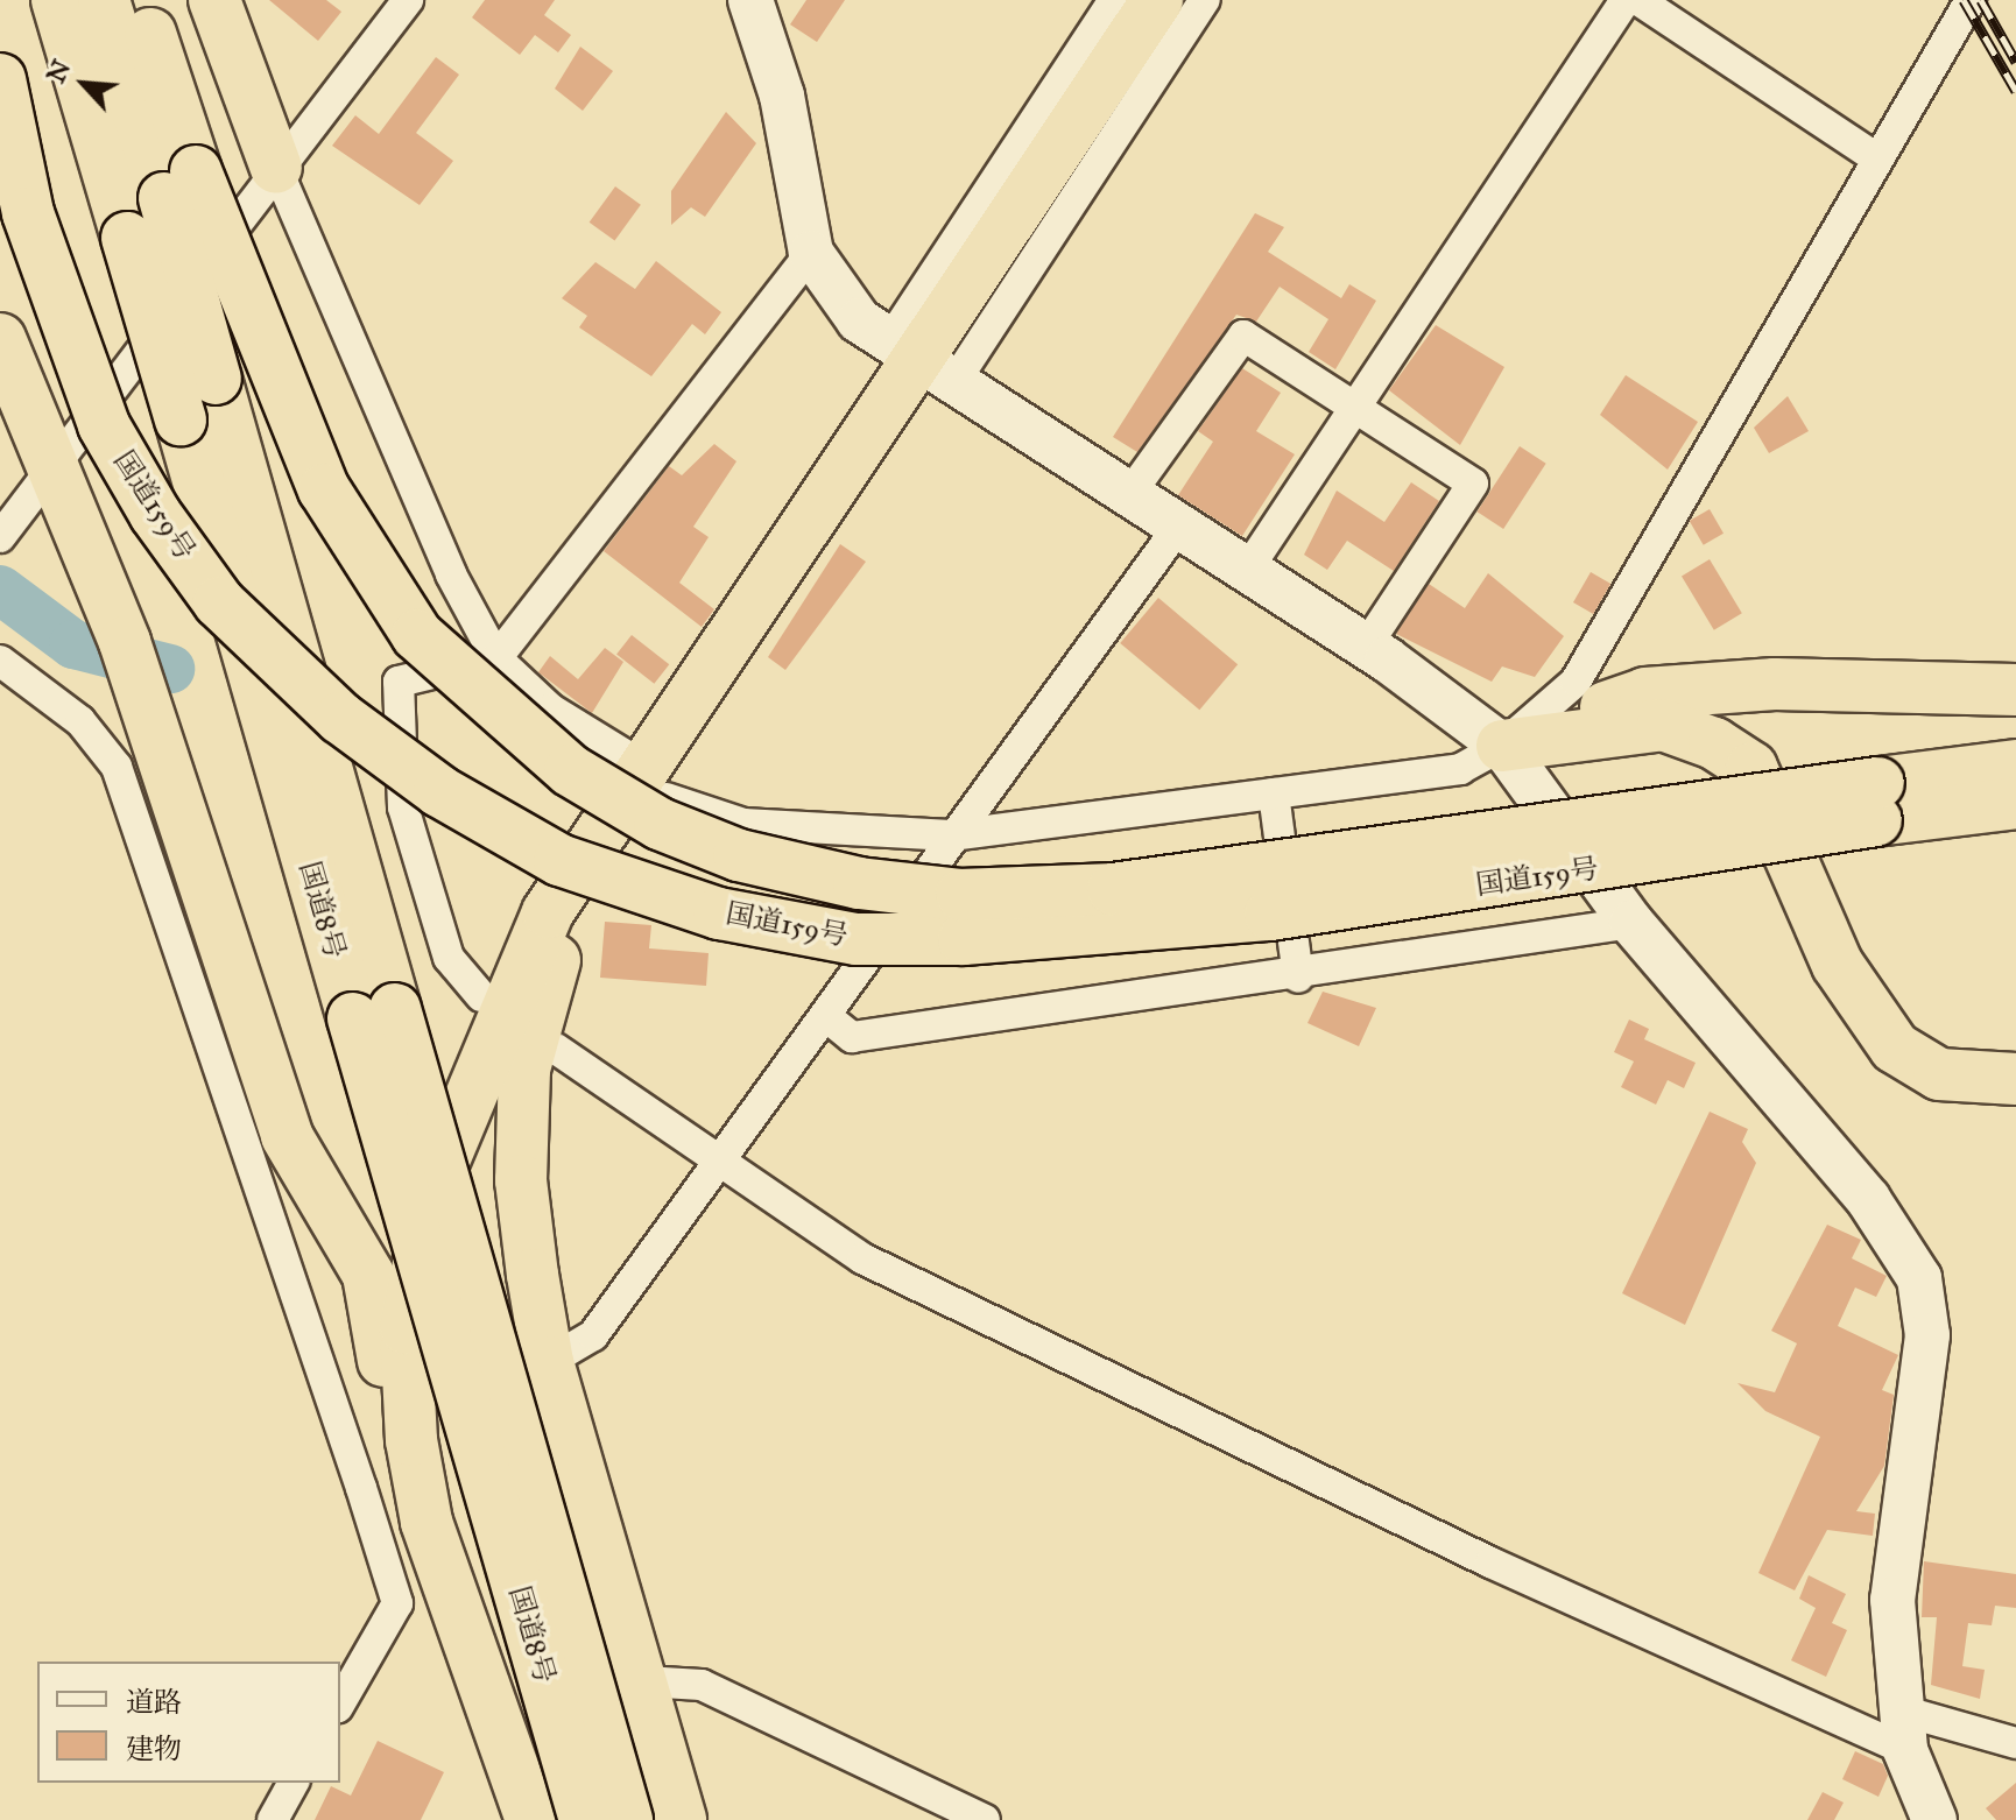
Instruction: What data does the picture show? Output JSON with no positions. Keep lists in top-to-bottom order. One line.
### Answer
{"streets":{"highway":["国道159号","国道8号"]},"crossings":[["国道159号","国道8号"]],"legend":["道路","建物"],"north":"top left"}
